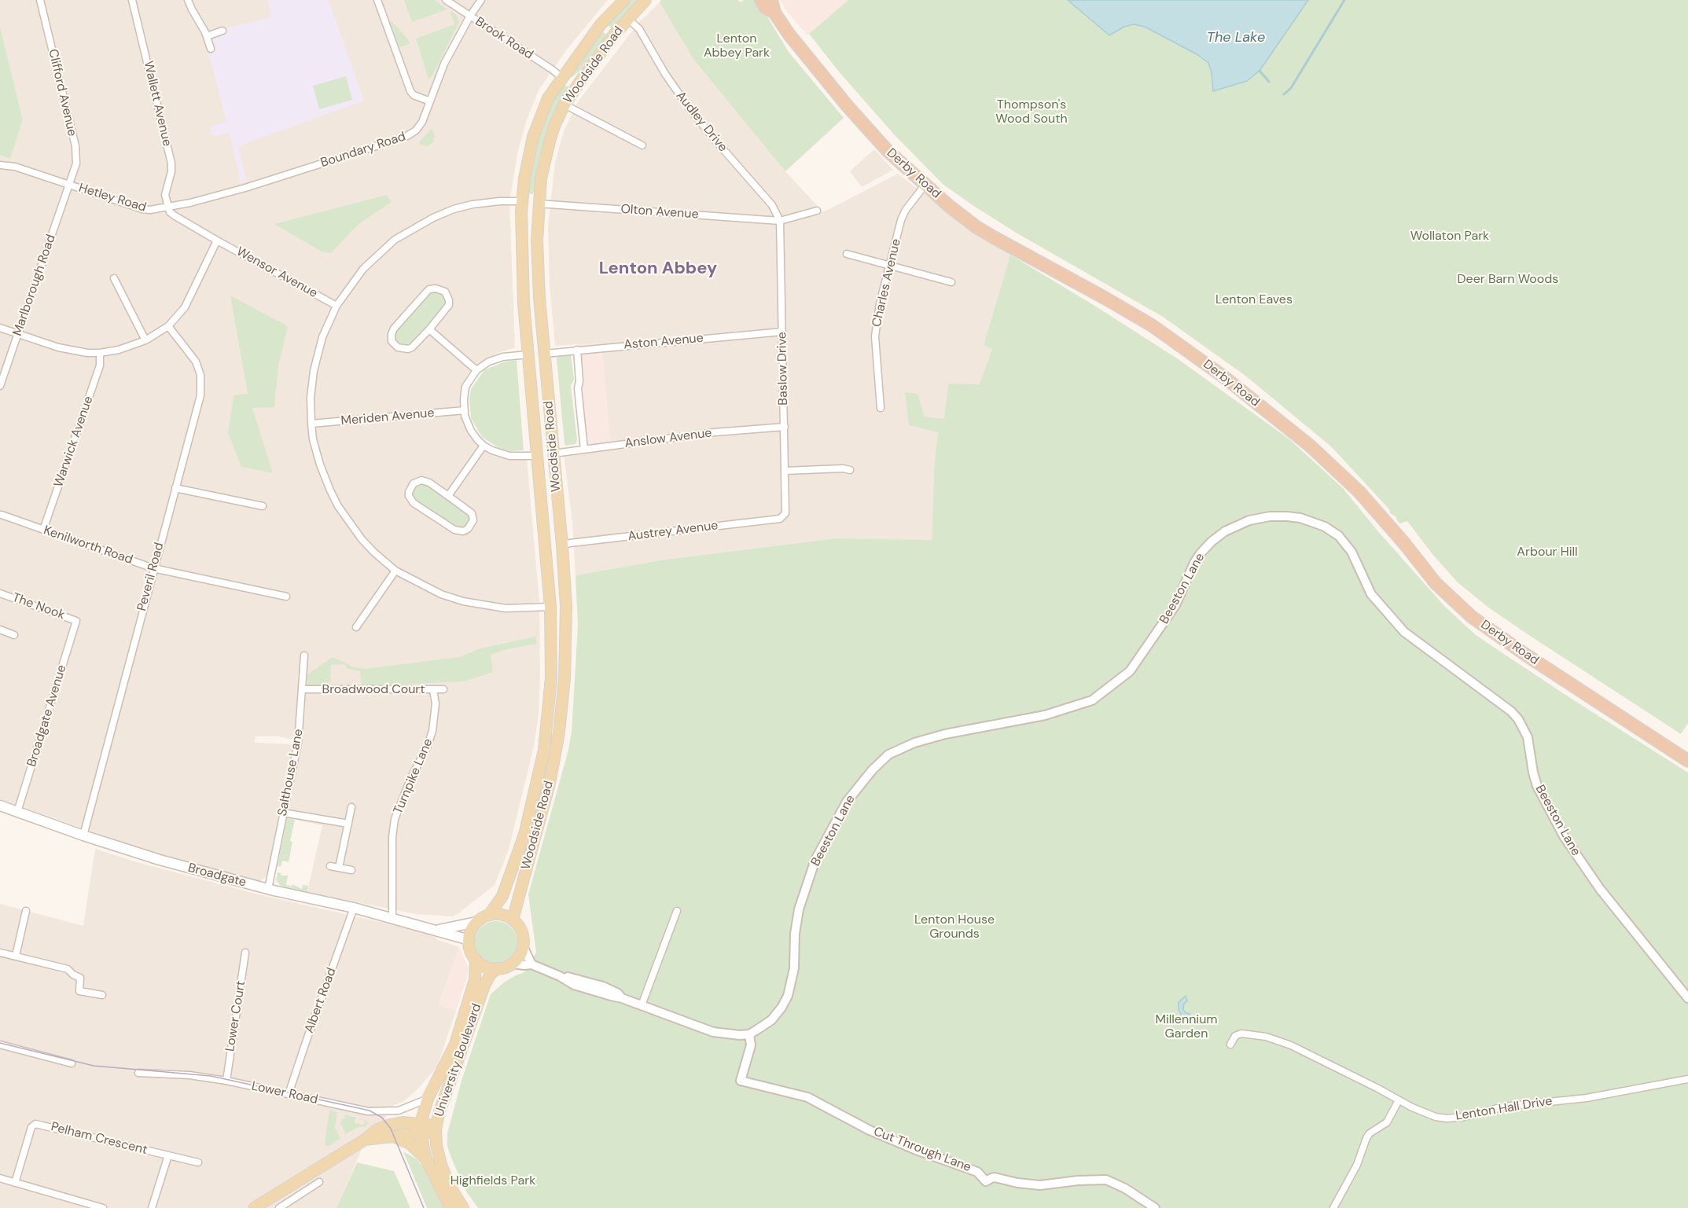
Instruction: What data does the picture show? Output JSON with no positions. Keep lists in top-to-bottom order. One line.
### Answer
{"streets":{"highway":["Derby Road"],"main road":["Woodside Road","Broadgate","University Boulevard"],"street":["Brook Road","Clifford Avenue","Wallett Avenue","Audley Drive","Boundary Road","Hetley Road","Olton Avenue","Wensor Avenue","Charles Avenue","Marlborough Road","Aston Avenue","Baslow Drive","Meriden Avenue","Anslow Avenue","Warwick Avenue","Austrey Avenue","Kenilworth Road","Peveril Road","Beeston Lane","The Nook","Broadwood Court","Broadgate Avenue","Salthouse Lane","Turnpike Lane","Albert Road","Lower Court","Lower Road","Lenton Hall Drive","Pelham Crescent","Cut Through Lane"]},"crossings":[["Brook Road","Woodside Road"],["Brook Road","Boundary Road"],["Woodside Road","Audley Drive"],["Woodside Road","Olton Avenue"],["Woodside Road","Aston Avenue"],["Woodside Road","Anslow Avenue"],["Woodside Road","Austrey Avenue"],["Woodside Road","Broadgate"],["Woodside Road","University Boulevard"],["Clifford Avenue","Hetley Road"],["Clifford Avenue","Marlborough Road"],["Wallett Avenue","Boundary Road"],["Wallett Avenue","Hetley Road"],["Audley Drive","Olton Avenue"],["Audley Drive","Baslow Drive"],["Boundary Road","Hetley Road"],["Derby Road","Charles Avenue"],["Hetley Road","Marlborough Road"],["Olton Avenue","Baslow Drive"],["Aston Avenue","Baslow Drive"],["Baslow Drive","Anslow Avenue"],["Baslow Drive","Austrey Avenue"],["Warwick Avenue","Kenilworth Road"],["Kenilworth Road","Peveril Road"],["Peveril Road","Broadgate"],["Beeston Lane","Cut Through Lane"],["The Nook","Broadgate Avenue"],["Broadwood Court","Salthouse Lane"],["Broadwood Court","Turnpike Lane"],["Broadgate Avenue","Broadgate"],["Salthouse Lane","Broadgate"],["Turnpike Lane","Broadgate"],["Broadgate","Albert Road"],["Broadgate","University Boulevard"],["Albert Road","Lower Road"],["Lower Court","Lower Road"],["University Boulevard","Lower Road"]],"districts":["Lenton Abbey"],"water":["The Lake"],"parks":["Lenton Abbey Park","Thompson's Wood South","Wollaton Park","Deer Barn Woods","Lenton Eaves","Arbour Hill","Lenton House Grounds","Millennium Garden","Highfields Park"]}
